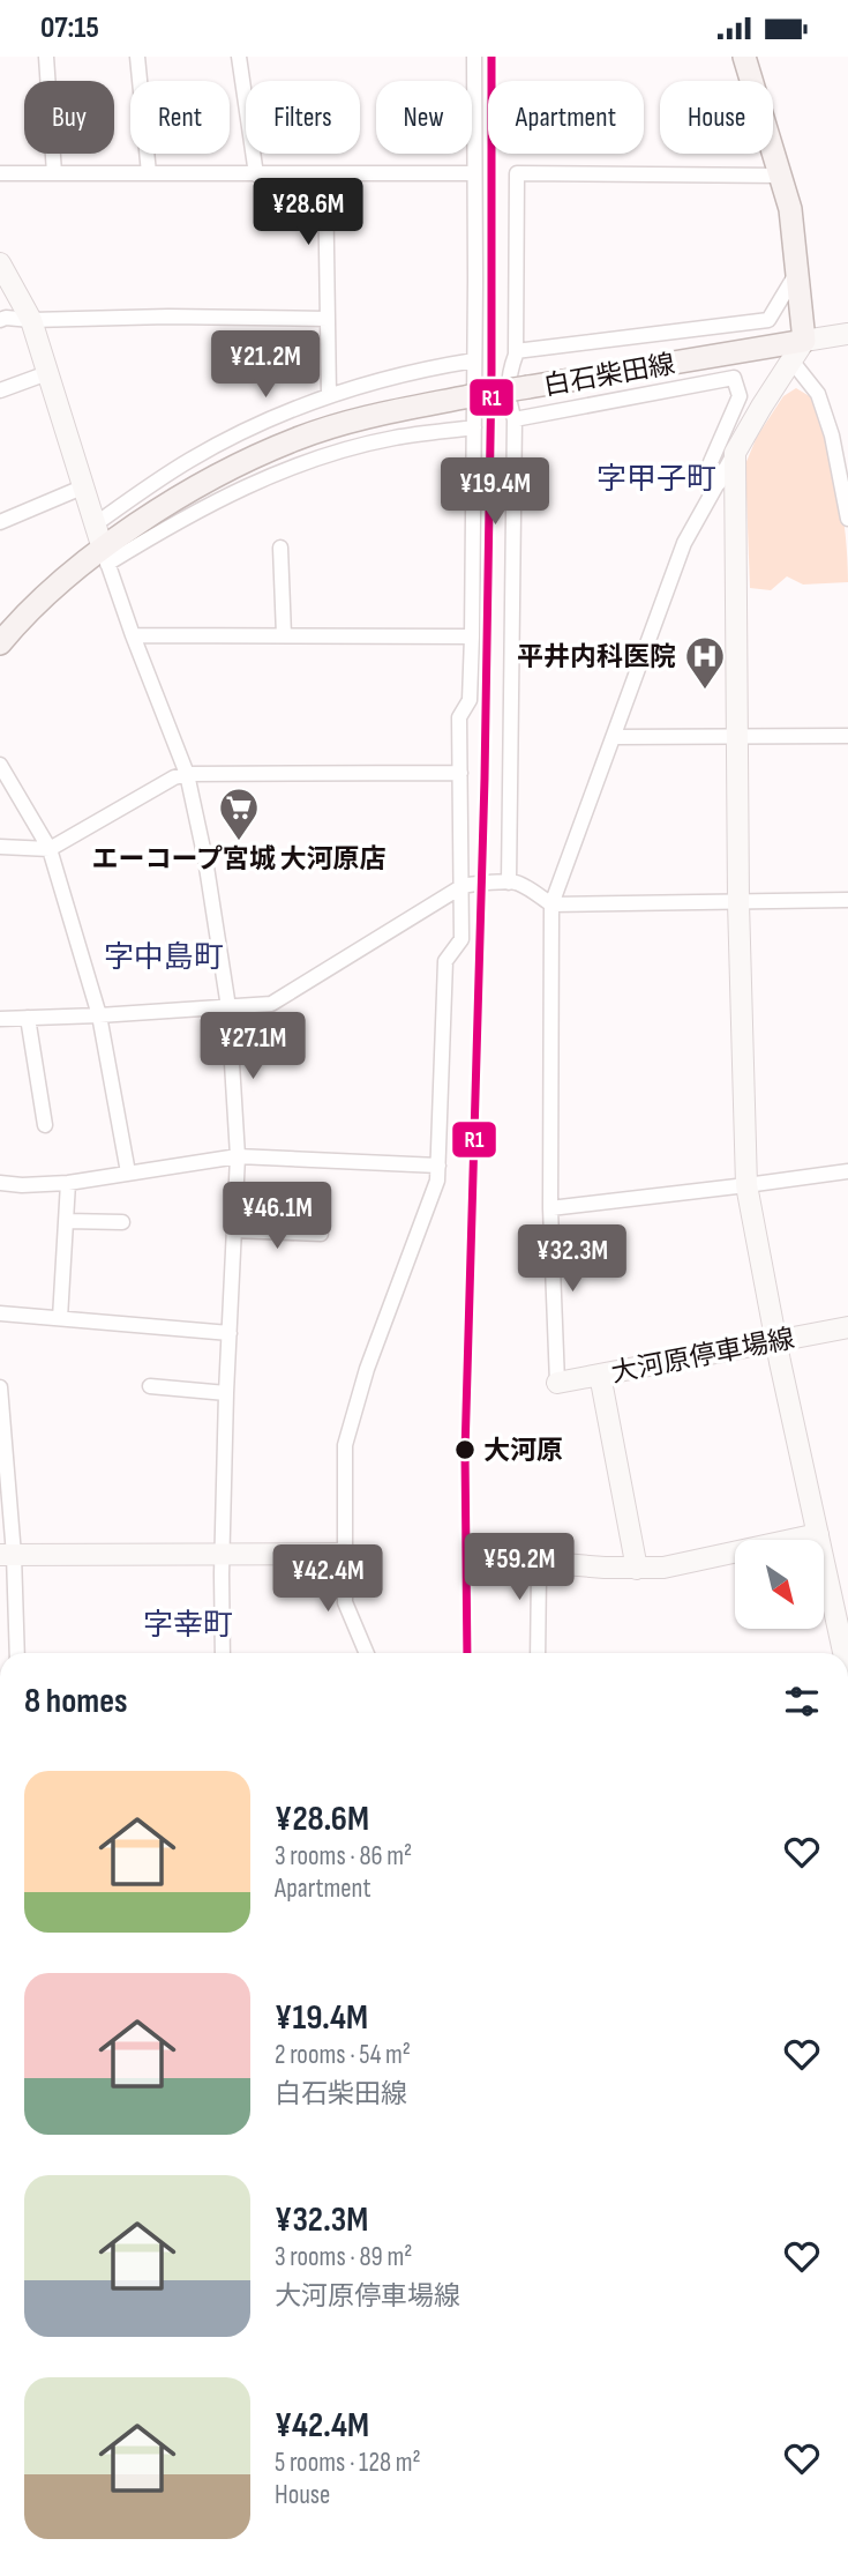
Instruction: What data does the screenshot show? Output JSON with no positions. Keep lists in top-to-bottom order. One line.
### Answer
{"streets":{"main road":["白石柴田線"],"street":["大河原停車場線"]},"districts":["字甲子町","字中島町","字幸町"],"places":{"hospital":["平井内科医院"],"supermarket":["エーコープ宮城 大河原店"],"other":["大河原"]},"lines":["transit line R1"],"north":"bottom right","page":{"status":"07:15","chip":["Buy","Rent","Filters","New","Apartment","House"],"price":["¥28.6M","¥21.2M","¥19.4M","¥27.1M","¥46.1M","¥32.3M","¥59.2M","¥42.4M"],"heading":"8 homes","list":[{"name":"¥28.6M","note":"3 rooms · 86 m² · Apartment"},{"name":"¥19.4M","note":"2 rooms · 54 m² · 白石柴田線"},{"name":"¥32.3M","note":"3 rooms · 89 m² · 大河原停車場線"},{"name":"¥42.4M","note":"5 rooms · 128 m² · House"}]}}
